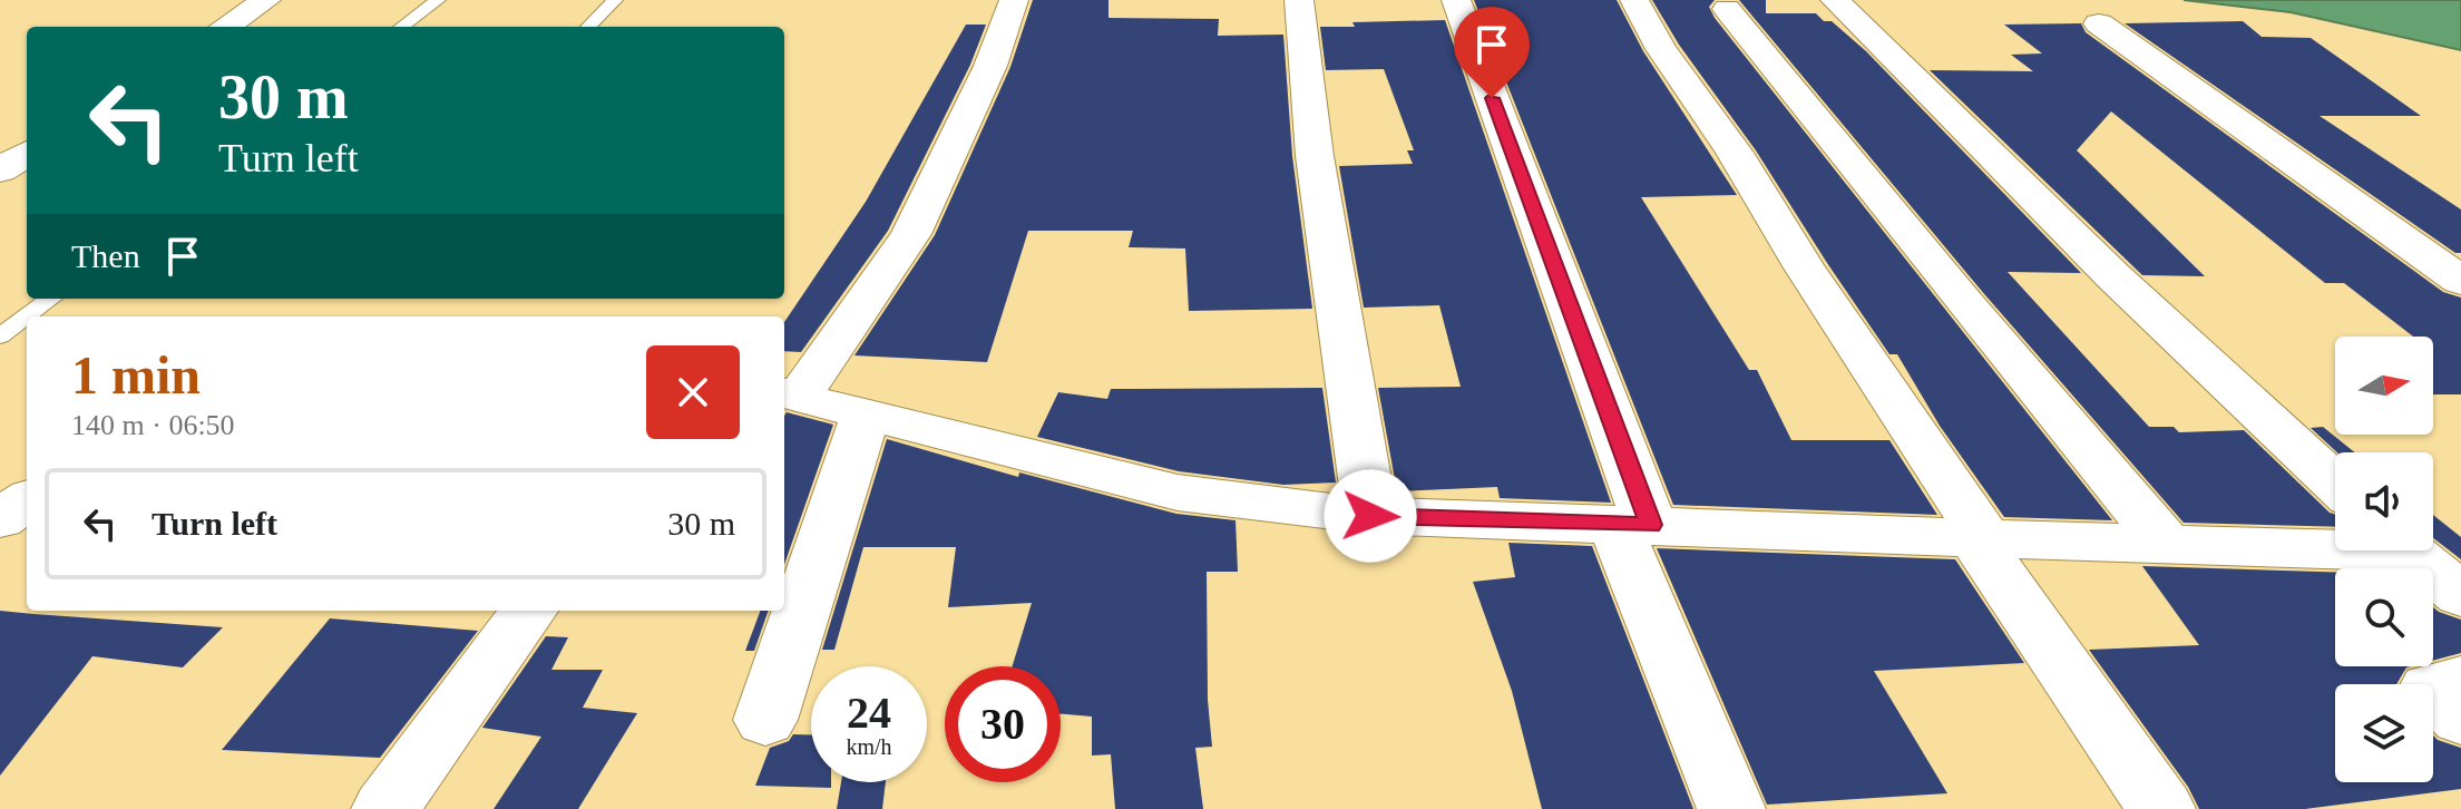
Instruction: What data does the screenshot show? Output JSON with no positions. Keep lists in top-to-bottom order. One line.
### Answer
{"north":"right","page":{"turn":["30 m","Turn left"],"then":"Then","heading":["1 min","140 m · 06:50"],"list":[{"name":"Turn left","value":"30 m"}],"speed":"24 km/h","limit":"30"}}
